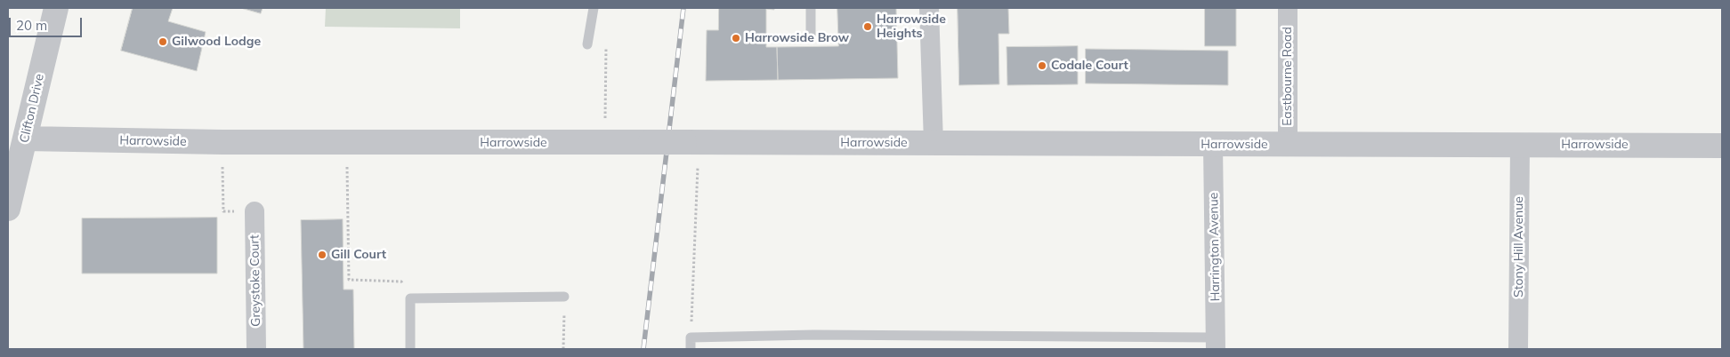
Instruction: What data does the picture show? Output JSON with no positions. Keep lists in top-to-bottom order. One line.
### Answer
{"streets":{"street":["Eastbourne Road","Clifton Drive","Harrowside","Harrington Avenue","Stony Hill Avenue","Greystoke Court"]},"crossings":[["Eastbourne Road","Harrowside"],["Clifton Drive","Harrowside"],["Harrowside","Harrington Avenue"],["Harrowside","Stony Hill Avenue"]],"places":["Harrowside Heights","Harrowside Brow","Gilwood Lodge","Codale Court","Gill Court"],"scale_bar":"20 m"}
